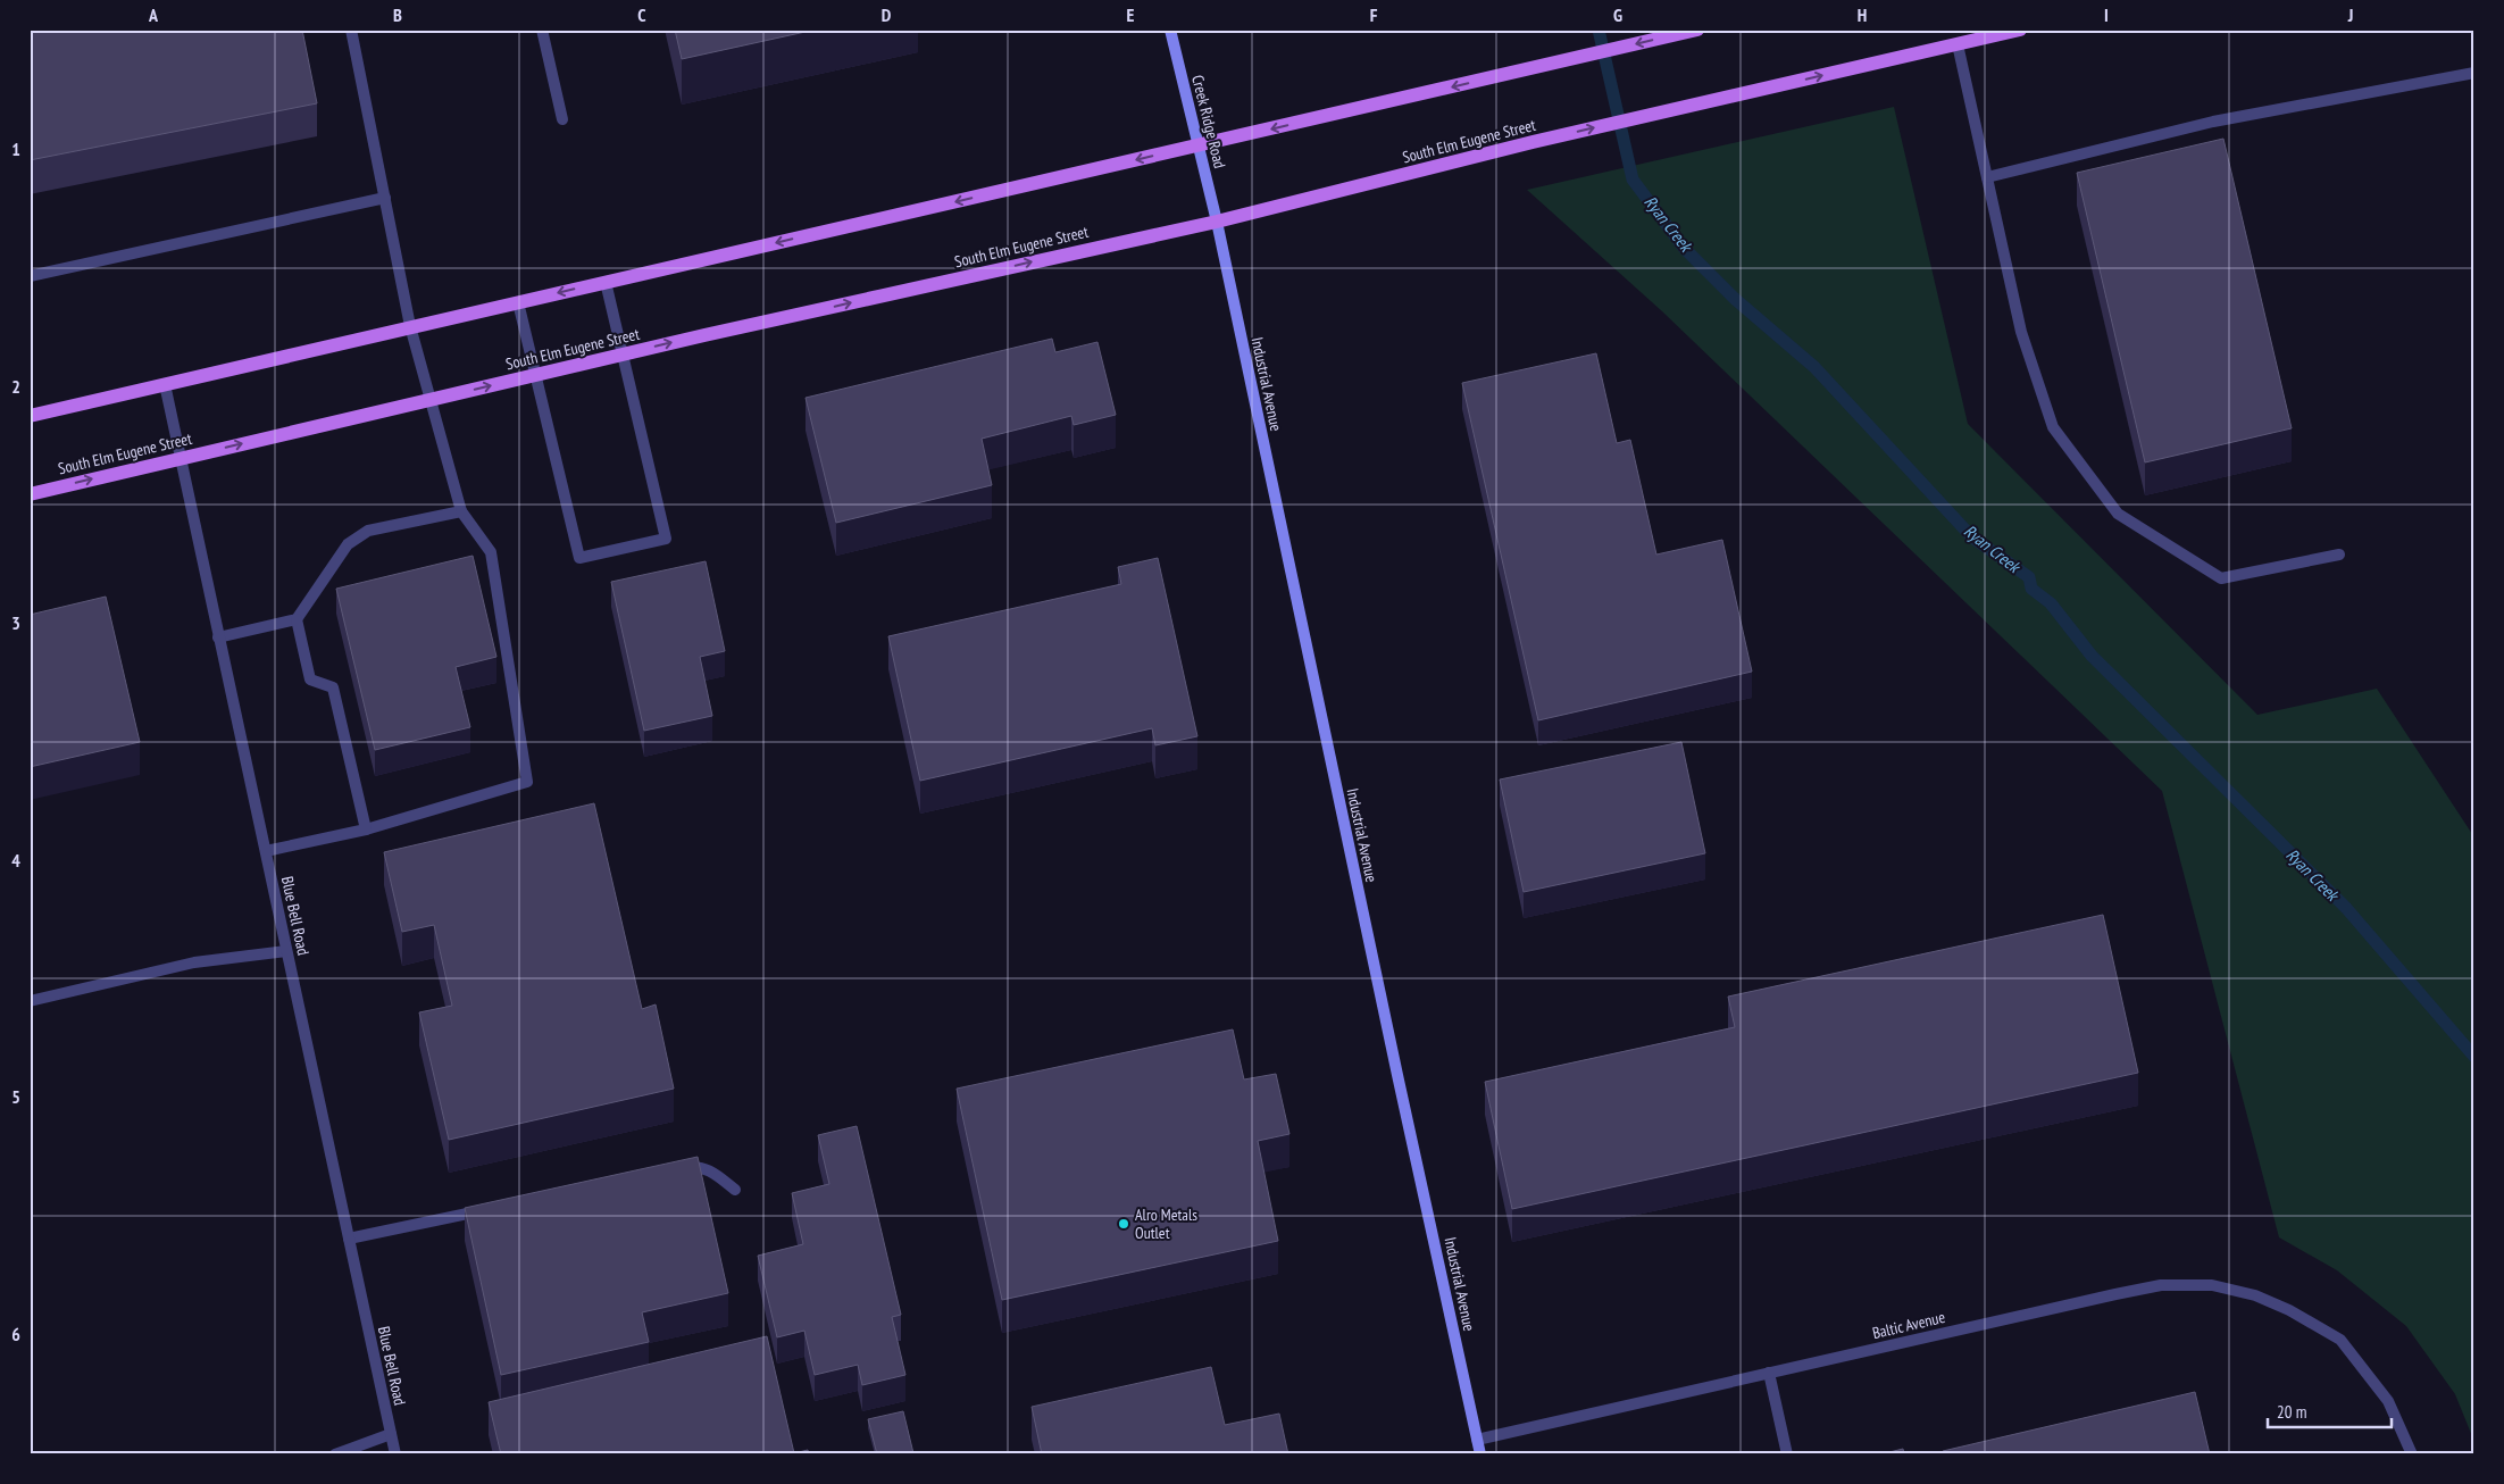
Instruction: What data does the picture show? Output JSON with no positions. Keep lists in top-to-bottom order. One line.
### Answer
{"streets":{"main road":["Creek Ridge Road","South Elm Eugene Street","Industrial Avenue"],"street":["Blue Bell Road","Baltic Avenue"]},"crossings":[["Creek Ridge Road","South Elm Eugene Street"],["Creek Ridge Road","Industrial Avenue"],["South Elm Eugene Street","Industrial Avenue"],["South Elm Eugene Street","Blue Bell Road"],["Industrial Avenue","Baltic Avenue"]],"water":["Ryan Creek"],"places":["Alro Metals Outlet"],"scale_bar":"20 m","grid":{"columns":["A","B","C","D","E","F","G","H","I","J"],"rows":["1","2","3","4","5","6"]}}
